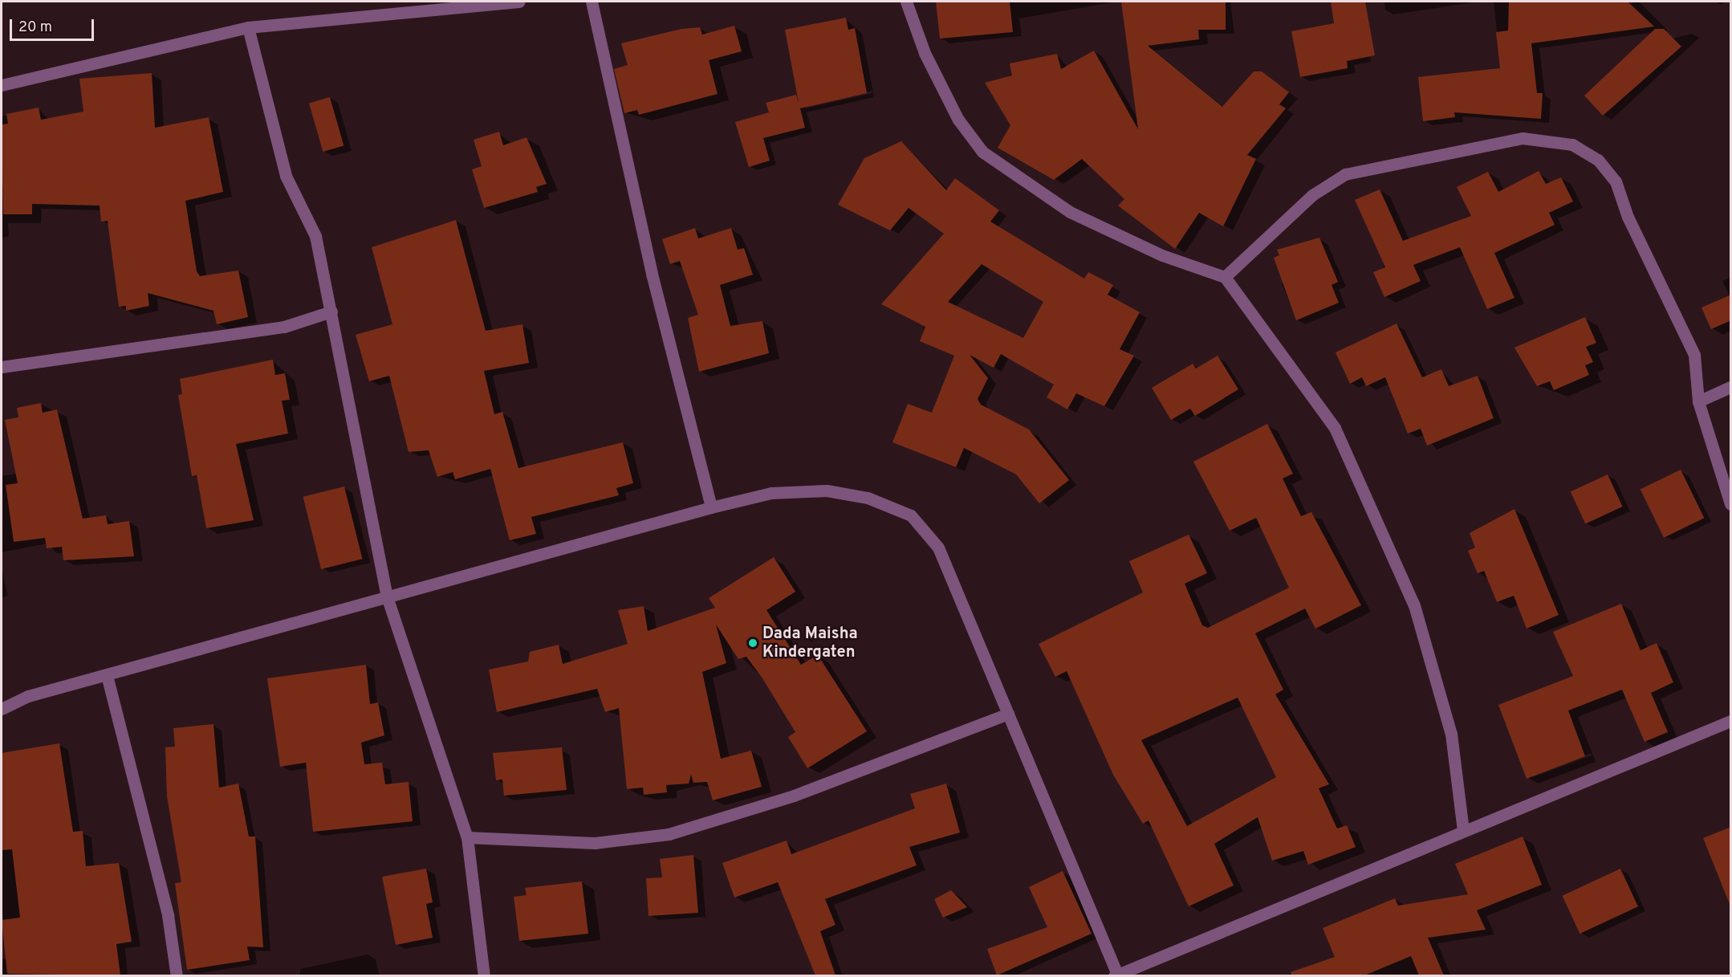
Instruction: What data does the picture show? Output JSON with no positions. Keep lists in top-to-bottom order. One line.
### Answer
{"places":["Dada Maisha Kindergaten"],"scale_bar":"20 m"}
